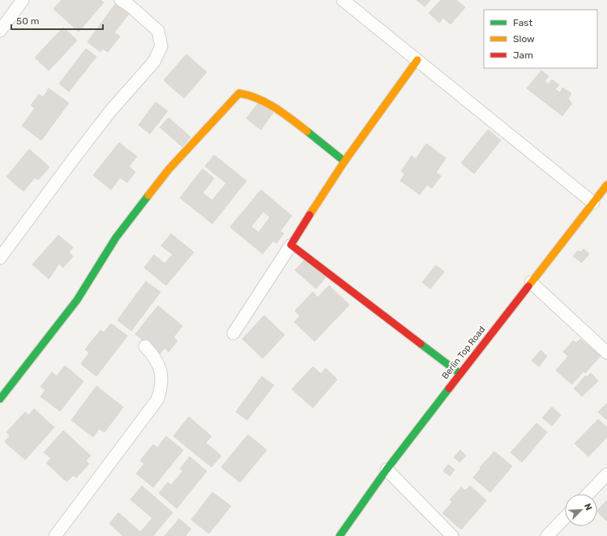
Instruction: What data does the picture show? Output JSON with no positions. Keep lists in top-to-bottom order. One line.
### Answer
{"streets":{"street":["Berlin Top Road"]},"legend":["Fast","Slow","Jam"],"scale_bar":"50 m","north":"top right"}
